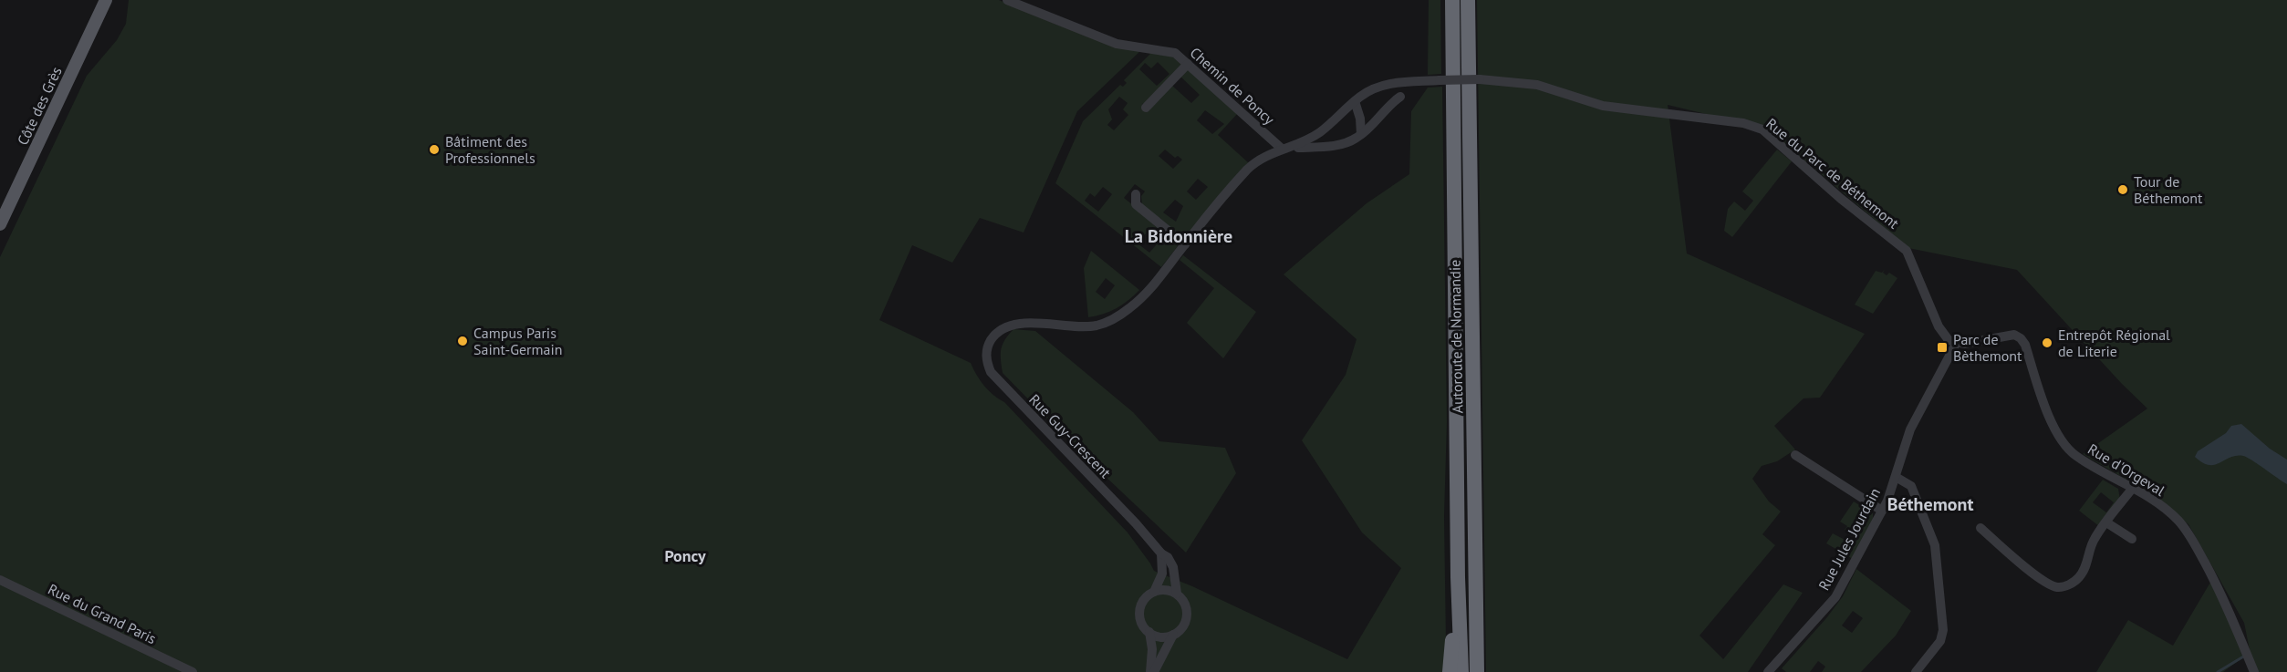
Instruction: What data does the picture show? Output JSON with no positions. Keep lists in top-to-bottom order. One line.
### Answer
{"streets":{"highway":["Autoroute de Normandie"],"main road":["Côte des Grès"],"street":["Chemin de Poncy","Rue du Parc de Béthemont","Rue Guy-Crescent","Rue d'Orgeval","Rue Jules Jourdain","Rue du Grand Paris"]},"crossings":[["Chemin de Poncy","Rue du Parc de Béthemont"],["Rue du Parc de Béthemont","Rue Guy-Crescent"],["Rue du Parc de Béthemont","Rue d'Orgeval"],["Rue du Parc de Béthemont","Rue Jules Jourdain"],["Rue d'Orgeval","Rue Jules Jourdain"]],"districts":["La Bidonnière","Béthemont","Poncy"],"places":{"other":["Bâtiment des Professionnels","Tour de Béthemont","Campus Paris Saint-Germain","Entrepôt Régional de Literie"],"transit":["Parc de Bèthemont"]}}
